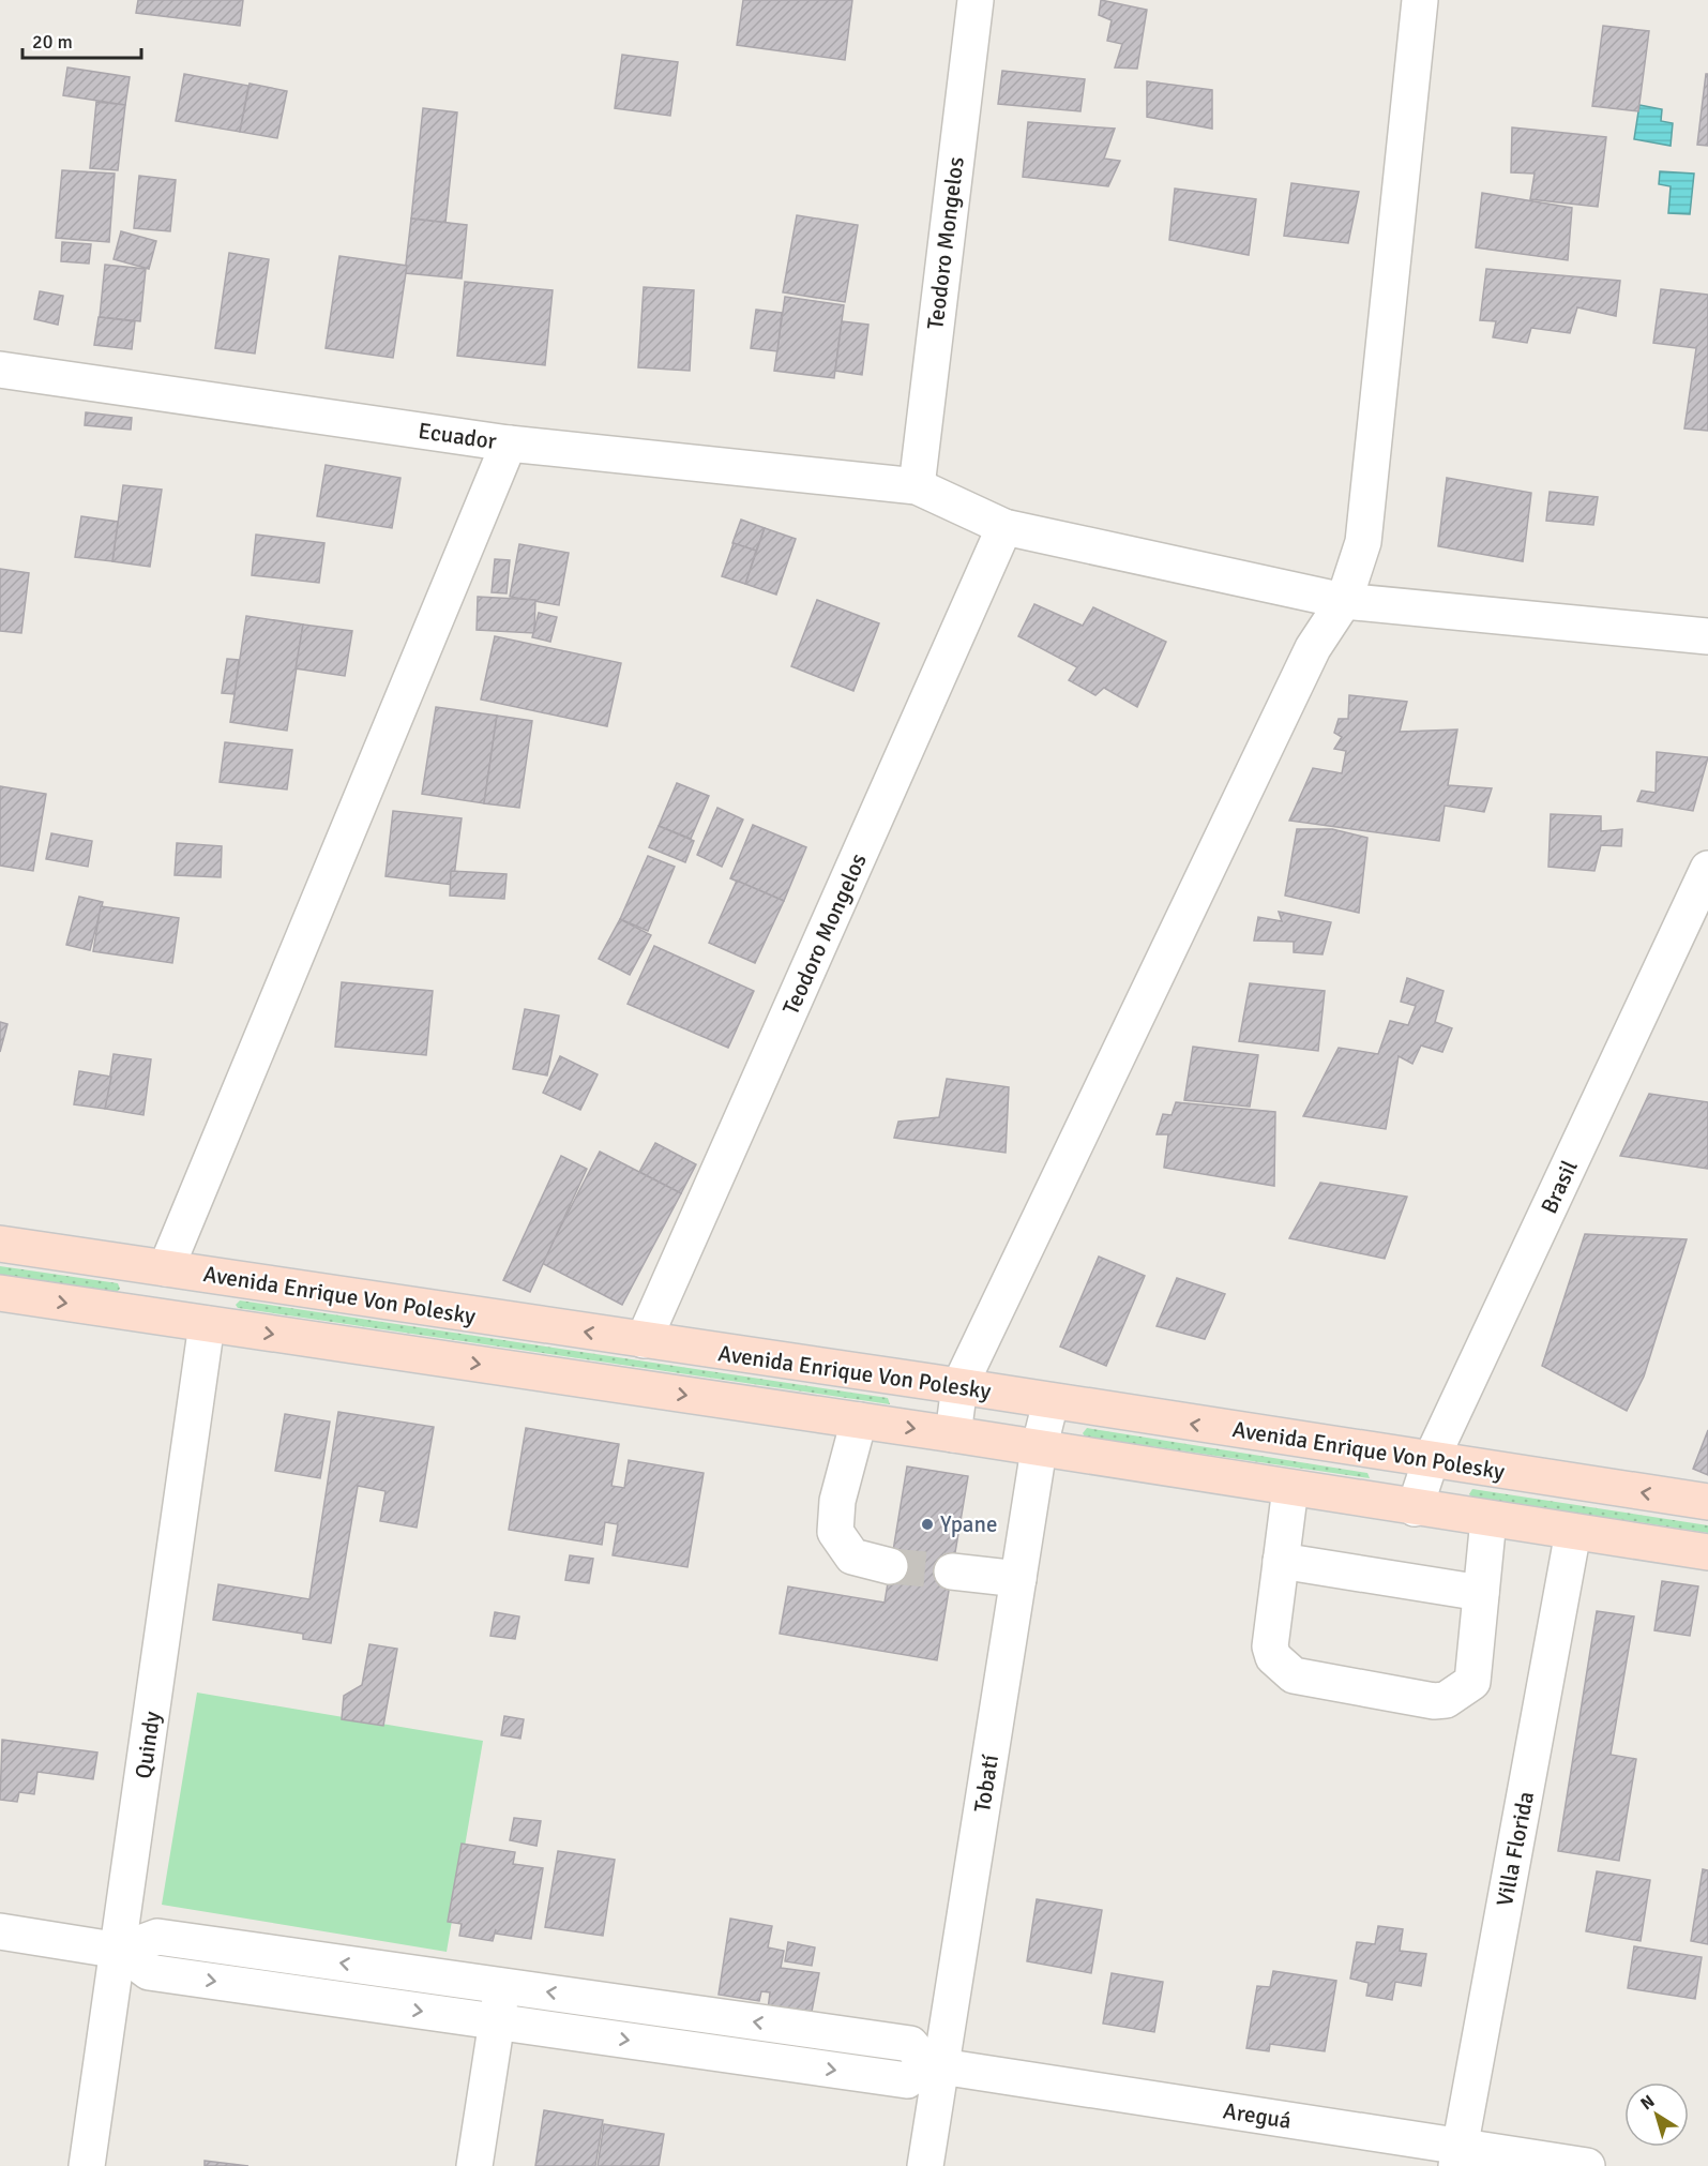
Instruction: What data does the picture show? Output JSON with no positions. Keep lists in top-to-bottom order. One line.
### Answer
{"streets":{"main road":["Avenida Enrique Von Polesky"],"street":["Teodoro Mongelos","Ecuador","Brasil","Quindy","Tobatí","Villa Florida","Areguá"]},"crossings":[["Teodoro Mongelos","Ecuador"],["Teodoro Mongelos","Avenida Enrique Von Polesky"],["Brasil","Avenida Enrique Von Polesky"],["Avenida Enrique Von Polesky","Quindy"],["Avenida Enrique Von Polesky","Tobatí"],["Avenida Enrique Von Polesky","Villa Florida"],["Tobatí","Areguá"],["Villa Florida","Areguá"]],"places":["Ypane"],"scale_bar":"20 m","north":"top left"}
